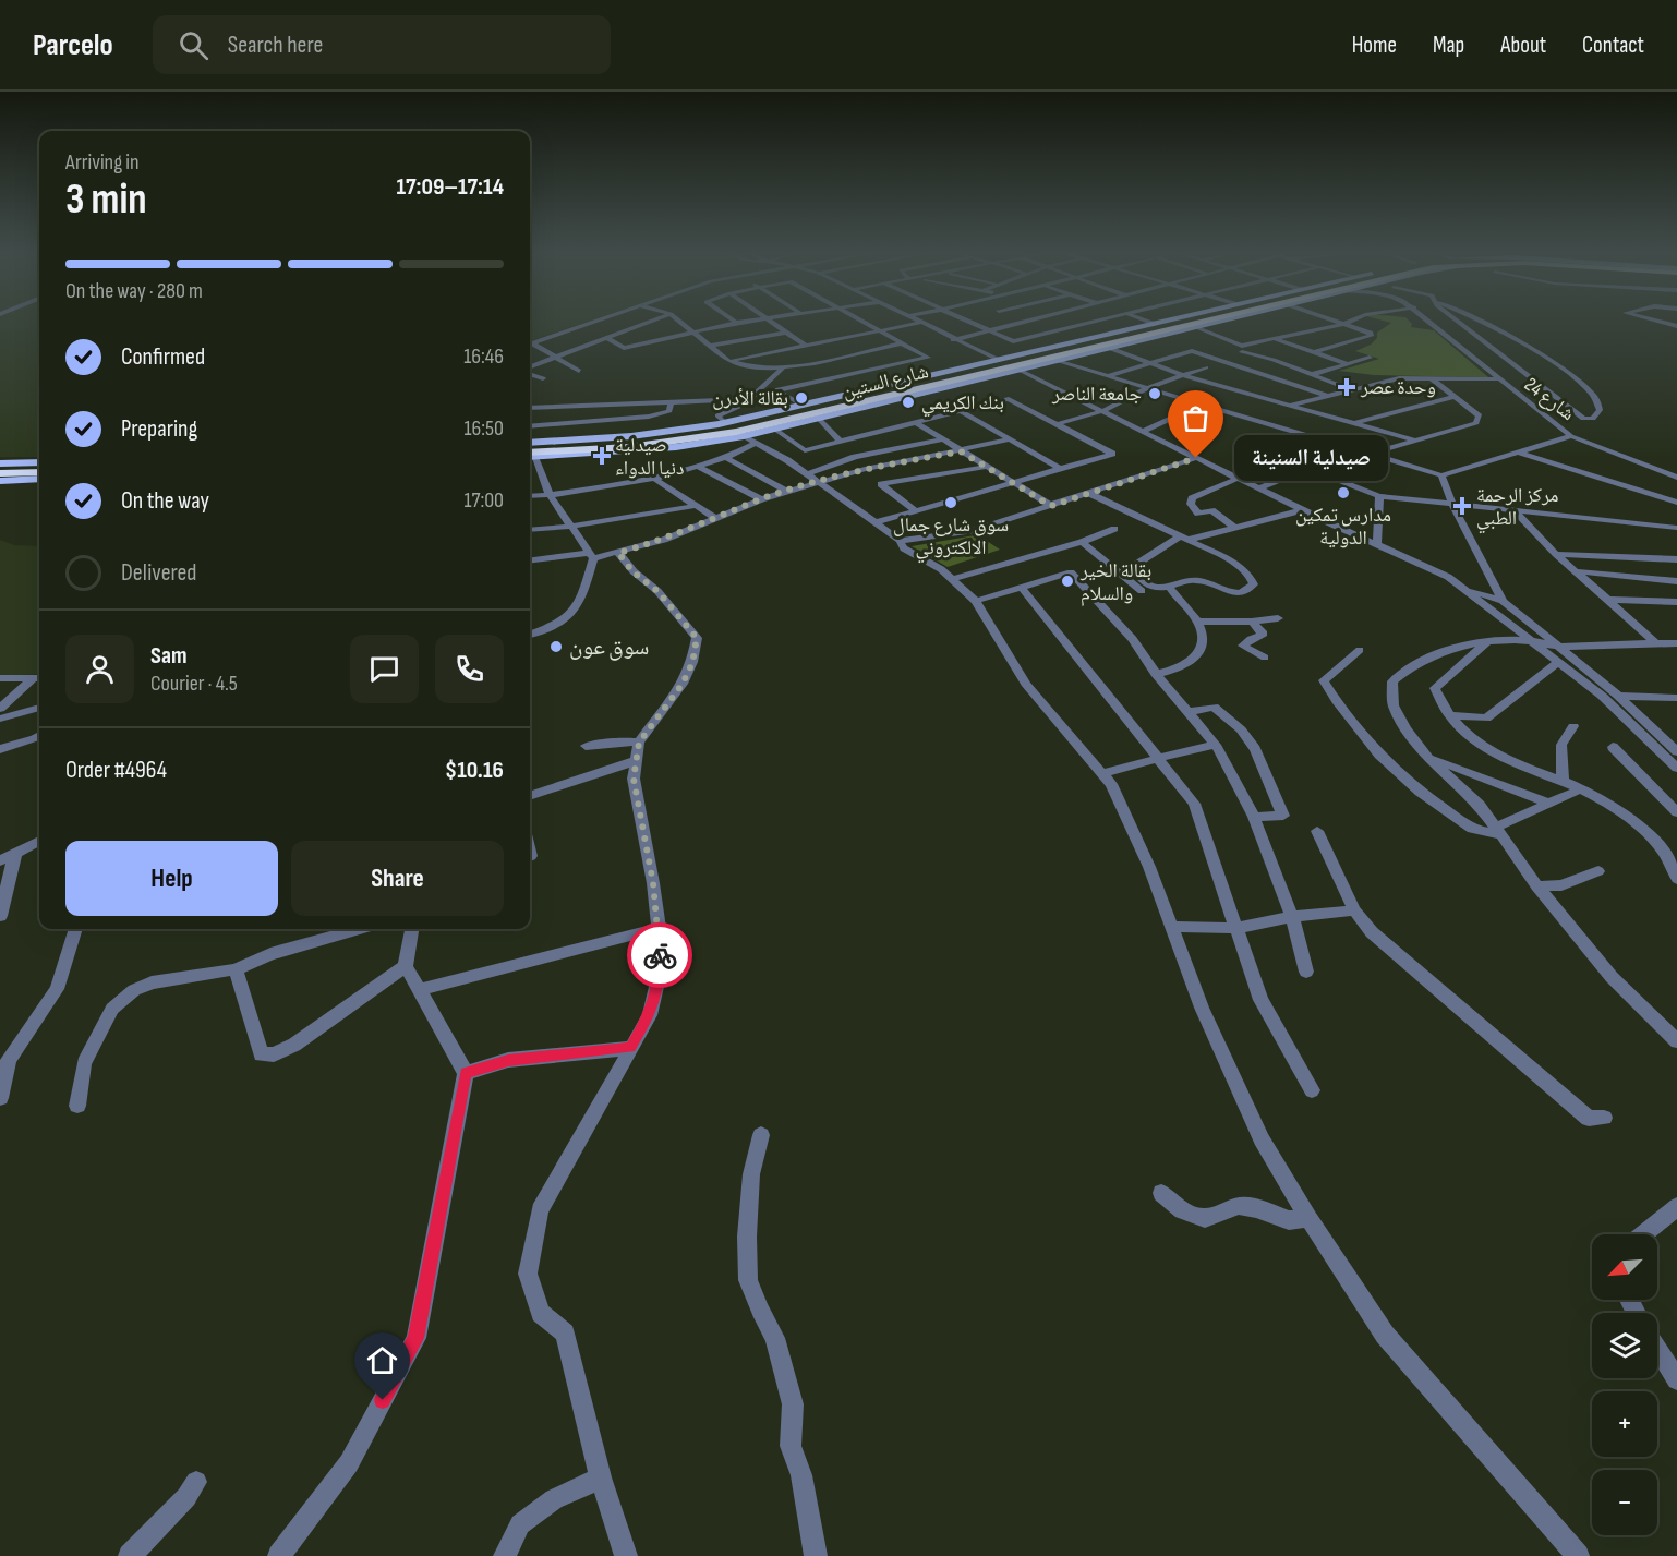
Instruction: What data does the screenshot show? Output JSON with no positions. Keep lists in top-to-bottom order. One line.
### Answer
{"streets":{"highway":["شارع الستين"],"street":["شارع 24"]},"places":{"health":["وحدة عصر","صيدلية دنيا الدواء","مركز الرحمة الطبي"],"other":["جامعة الناصر","بقالة الأدرن","بنك الكريمي","صيدلية السنينة","مدارس تمكين الدولية","سوق شارع جمال الالكتروني","بقالة الخير والسلام","سوق عون"]},"north":"bottom left","page":{"header":"Parcelo","search":"Search here","nav":["Home","Map","About","Contact"],"heading":["3 min","Arriving in","17:09–17:14"],"panel":["Sam","Courier · 4.5","Order #4964","$10.16"],"bar":"On the way · 280 m","list":[["Confirmed","16:46"],["Preparing","16:50"],["On the way","17:00"],"Delivered"],"bubble":"صيدلية السنينة","buttons":["Help","Share"],"map_buttons":["+","−"]}}
